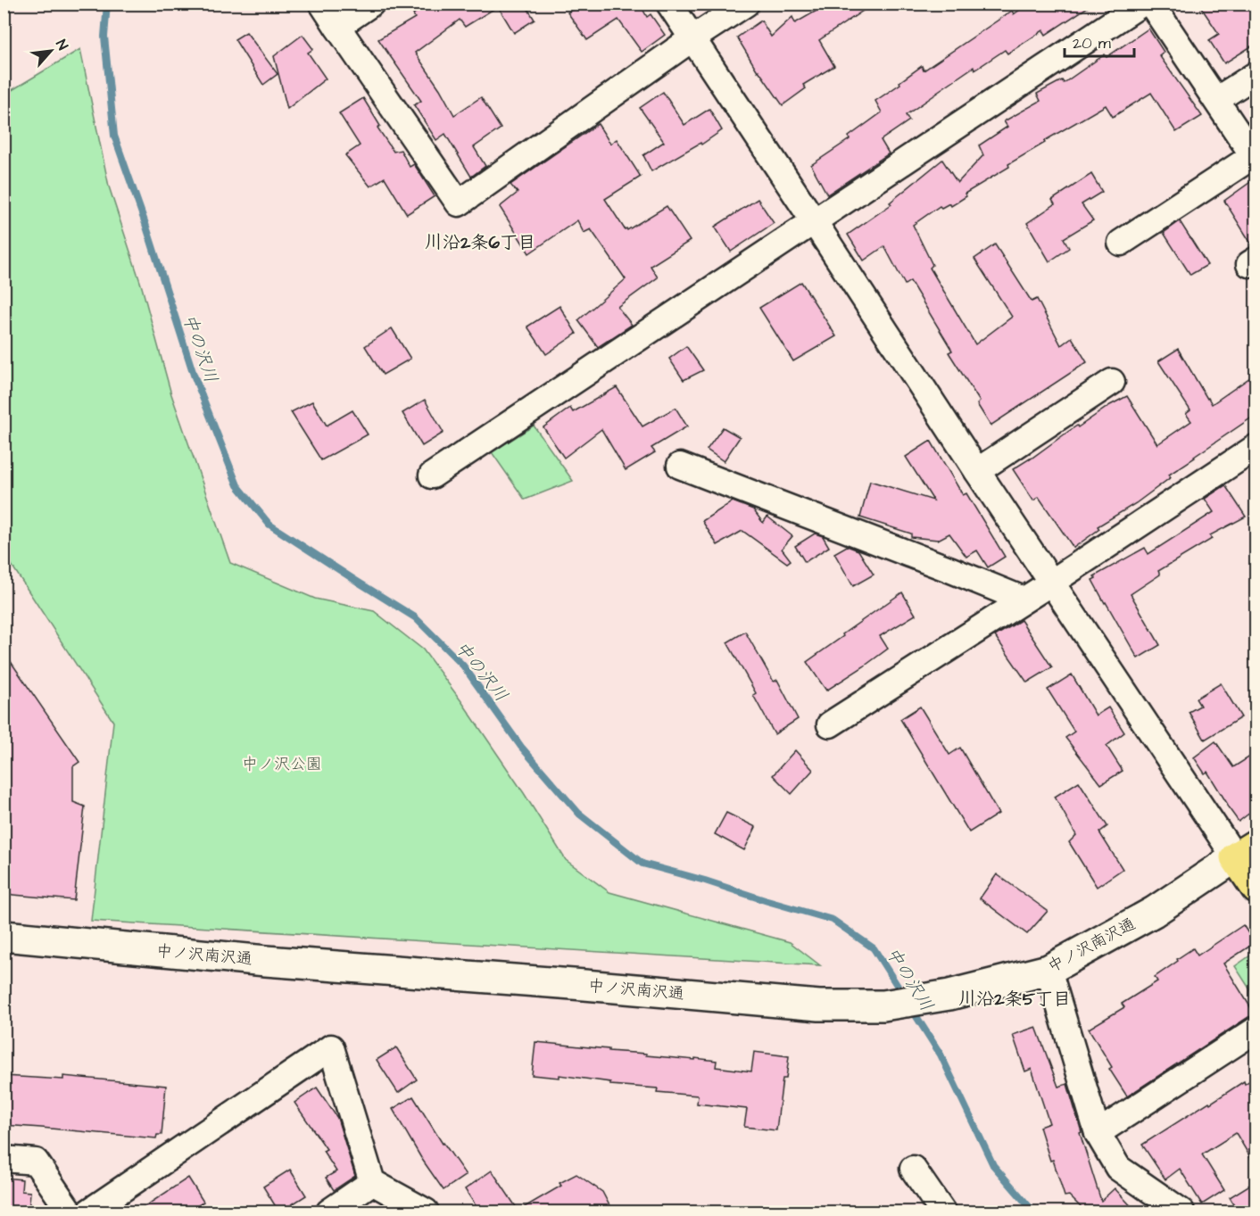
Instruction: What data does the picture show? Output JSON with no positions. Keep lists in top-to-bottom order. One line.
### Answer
{"streets":{"street":["中ノ沢南沢通"]},"districts":["川沿2条6丁目","川沿2条5丁目"],"water":["中の沢川"],"parks":["中ノ沢公園"],"scale_bar":"20 m","north":"top right"}
